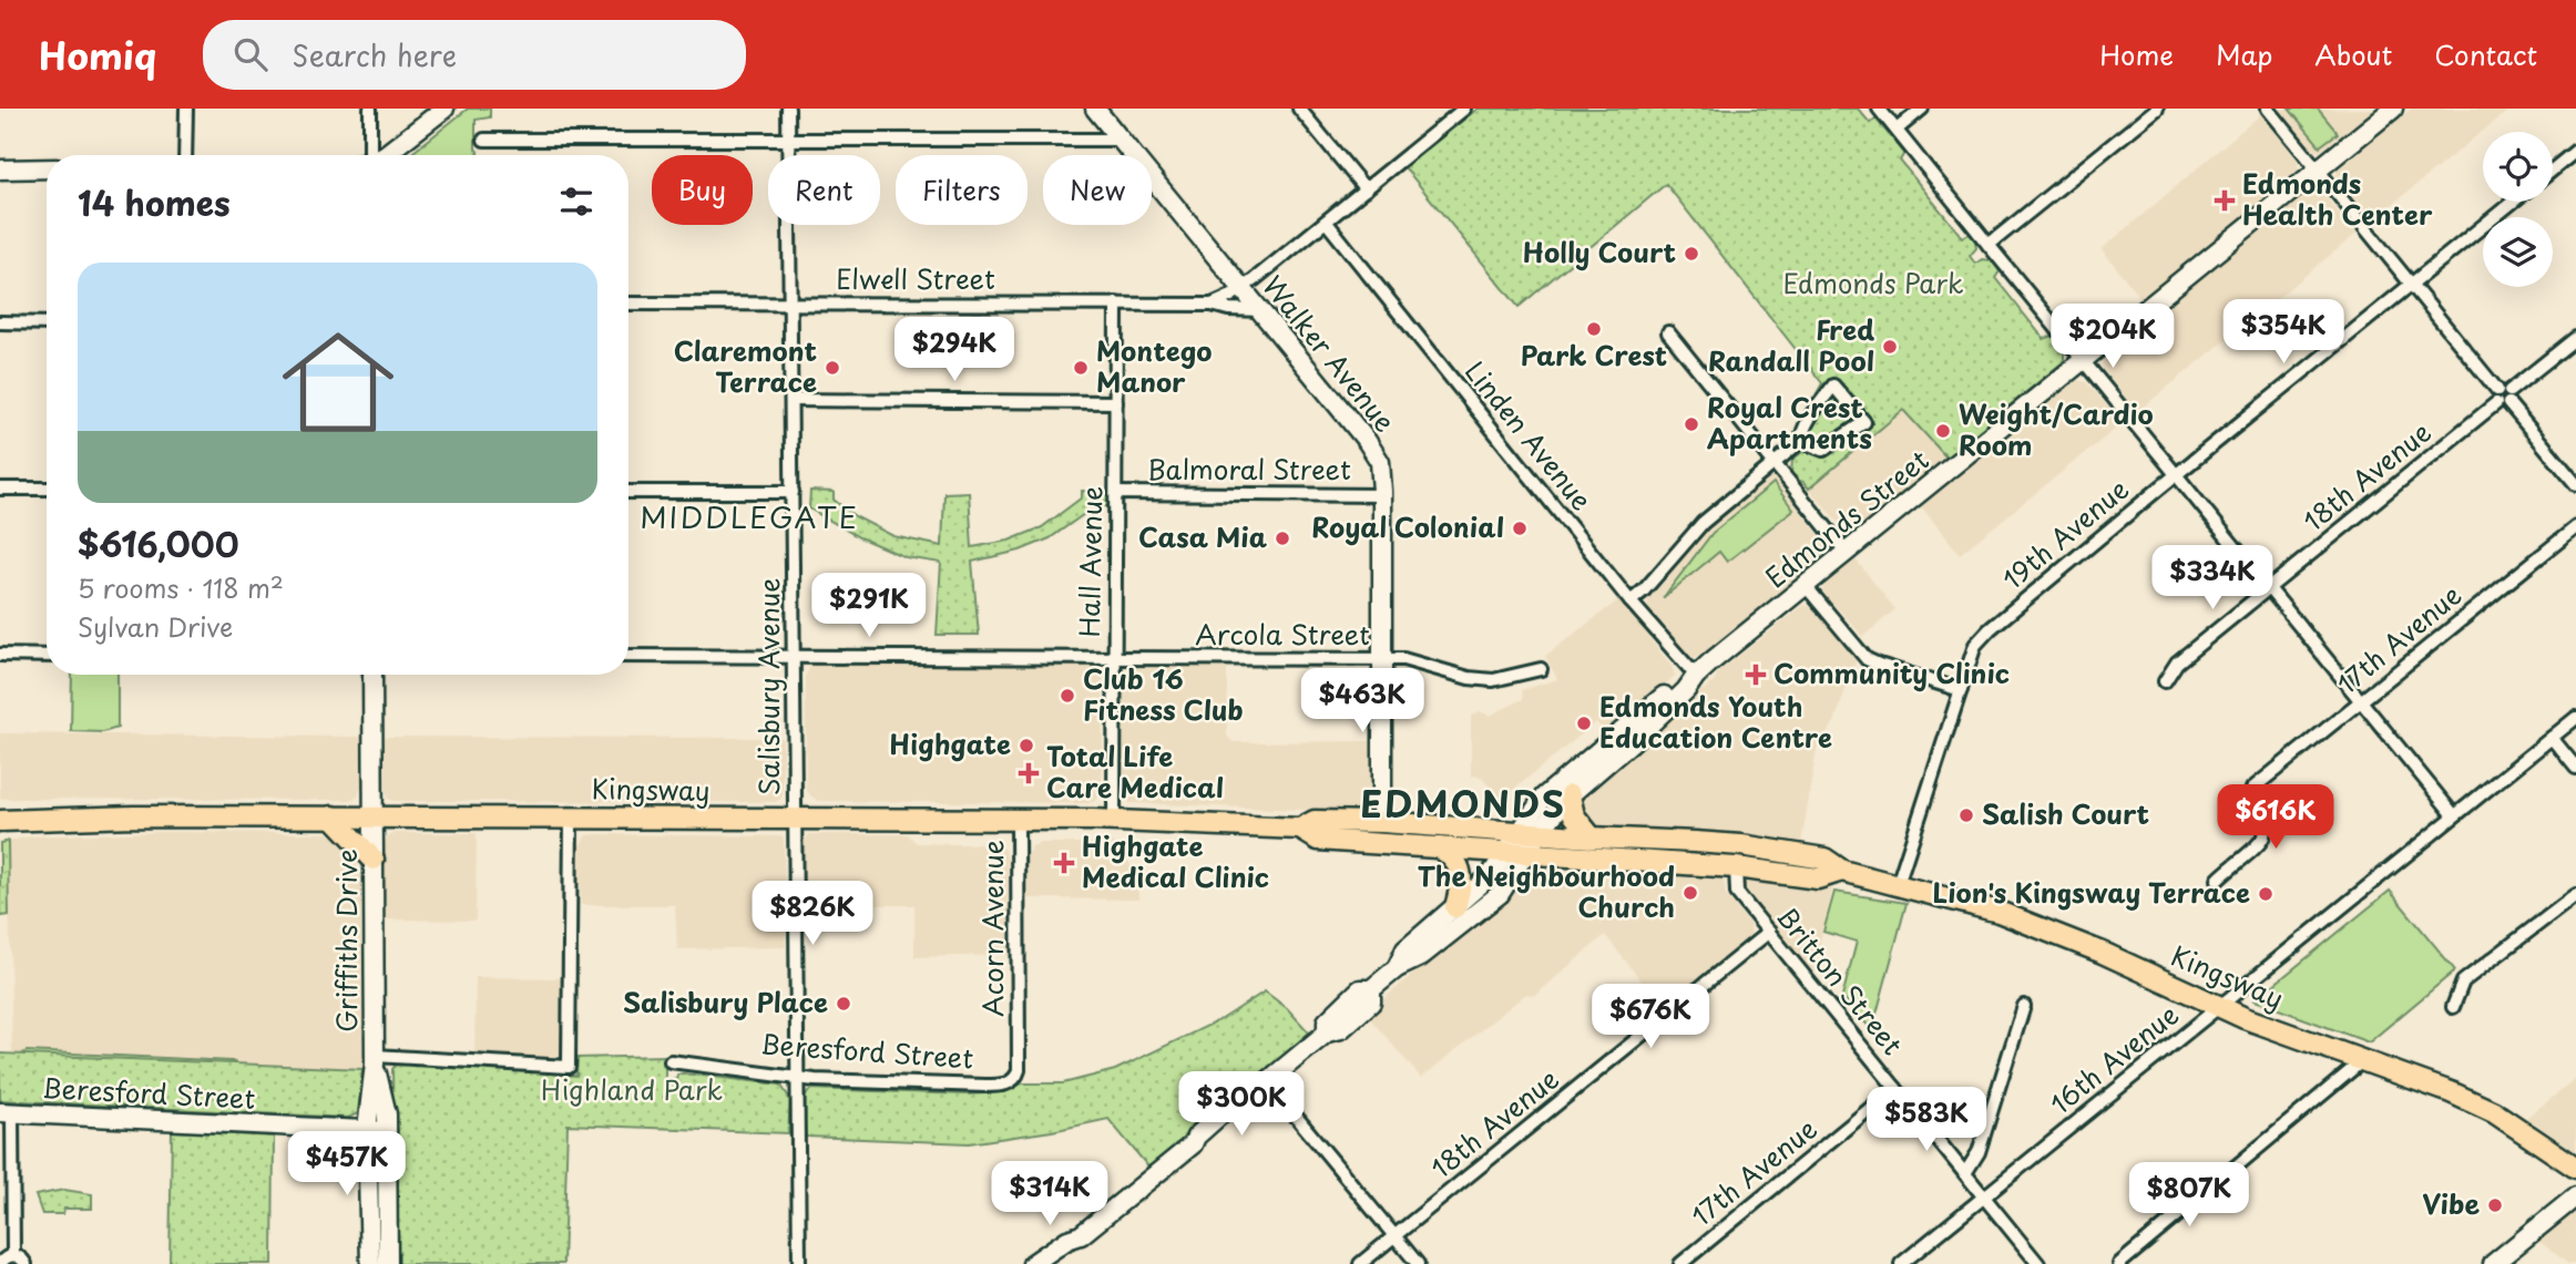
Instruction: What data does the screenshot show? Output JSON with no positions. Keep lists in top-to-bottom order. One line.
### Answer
{"streets":{"main road":["Kingsway"],"street":["Elwell Street","Walker Avenue","Linden Avenue","Balmoral Street","18th Avenue","Edmonds Street","19th Avenue","Hall Avenue","Arcola Street","17th Avenue","Salisbury Avenue","Acorn Avenue","Griffiths Drive","Britton Street","Beresford Street","16th Avenue"]},"crossings":[["Elwell Street","Walker Avenue"],["Elwell Street","Linden Avenue"],["Elwell Street","Hall Avenue"],["Elwell Street","Salisbury Avenue"],["Walker Avenue","Balmoral Street"],["Walker Avenue","Arcola Street"],["Walker Avenue","Kingsway"],["Linden Avenue","Edmonds Street"],["Balmoral Street","Hall Avenue"],["18th Avenue","Britton Street"],["Edmonds Street","Kingsway"],["19th Avenue","Kingsway"],["Hall Avenue","Arcola Street"],["Hall Avenue","Kingsway"],["Arcola Street","Salisbury Avenue"],["17th Avenue","Britton Street"],["Salisbury Avenue","Kingsway"],["Salisbury Avenue","Beresford Street"],["Kingsway","Acorn Avenue"],["Kingsway","Griffiths Drive"],["Kingsway","Britton Street"],["Kingsway","16th Avenue"],["Acorn Avenue","Beresford Street"],["Griffiths Drive","Beresford Street"],["Britton Street","16th Avenue"]],"districts":["MIDDLEGATE","EDMONDS"],"parks":["Edmonds Park","Highland Park"],"places":{"health":["Edmonds Health Center","Community Clinic","Total Life Care Medical","Highgate Medical Clinic"],"other":["Holly Court","Park Crest","Fred Randall Pool","Claremont Terrace","Montego Manor","Royal Crest Apartments","Weight/Cardio Room","Royal Colonial","Casa Mia","Club 16 Fitness Club","Edmonds Youth Education Centre","Highgate","Salish Court","The Neighbourhood Church","Lion's Kingsway Terrace","Salisbury Place","Vibe"]},"page":{"header":"Homiq","search":"Search here","nav":["Home","Map","About","Contact"],"chip":["Buy","Rent","Filters","New"],"heading":"14 homes","list":[{"name":"$616,000","note":"5 rooms · 118 m² · Sylvan Drive"}],"price":["$354K","$204K","$294K","$334K","$291K","$463K","$616K","$826K","$676K","$300K","$583K","$457K","$314K","$807K"]}}
